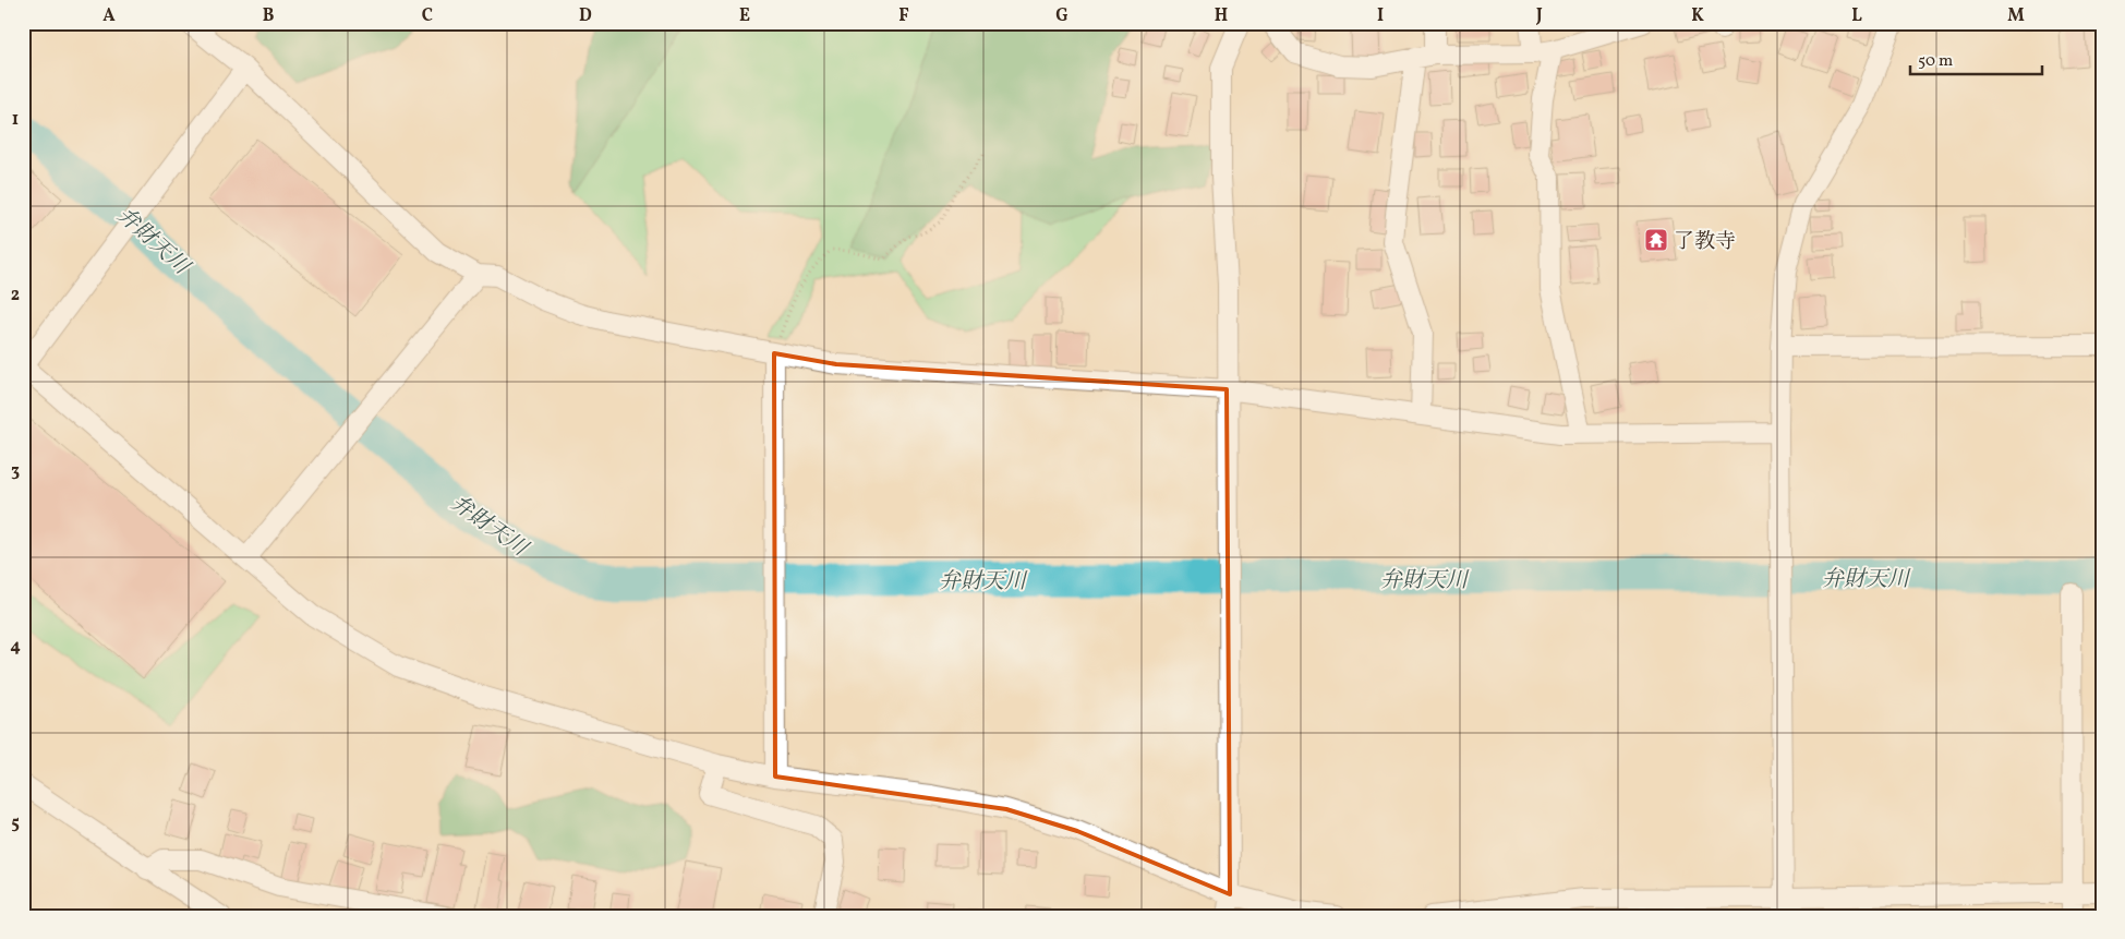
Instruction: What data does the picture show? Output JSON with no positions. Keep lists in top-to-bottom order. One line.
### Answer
{"water":["弁財天川"],"places":{"temple":["了教寺"]},"scale_bar":"50 m","grid":{"columns":["A","B","C","D","E","F","G","H","I","J","K","L","M"],"rows":["1","2","3","4","5"]}}
